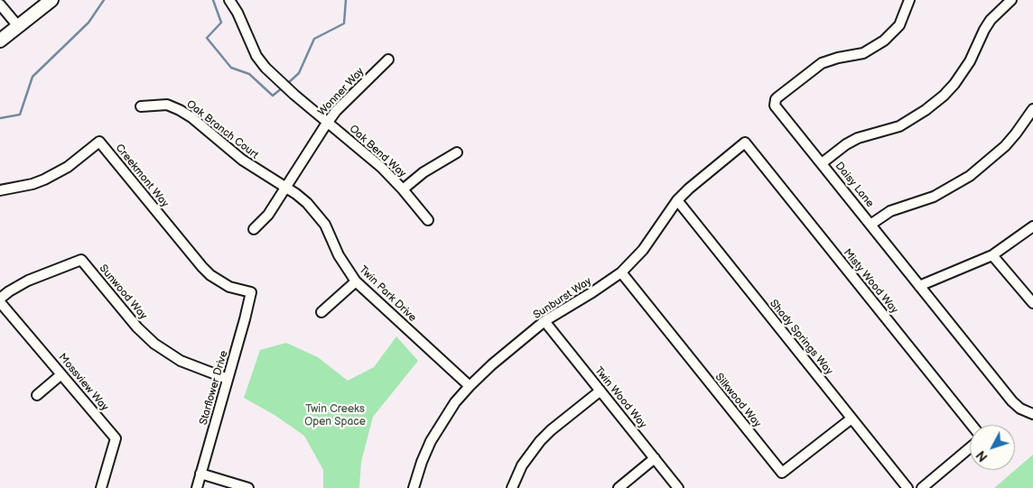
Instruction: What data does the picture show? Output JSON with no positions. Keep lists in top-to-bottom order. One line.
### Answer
{"streets":{"street":["Wonner Way","Oak Branch Court","Oak Bend Way","Creekmont Way","Daisy Lane","Misty Wood Way","Sunwood Way","Twin Park Drive","Sunburst Way","Shady Springs Way","Mossview Way","Starflower Drive","Twin Wood Way","Silkwood Way"]},"crossings":[["Wonner Way","Oak Branch Court"],["Wonner Way","Oak Bend Way"],["Wonner Way","Twin Park Drive"],["Oak Branch Court","Twin Park Drive"],["Creekmont Way","Starflower Drive"],["Misty Wood Way","Sunburst Way"],["Sunwood Way","Mossview Way"],["Sunwood Way","Starflower Drive"],["Twin Park Drive","Sunburst Way"],["Sunburst Way","Shady Springs Way"],["Sunburst Way","Twin Wood Way"],["Sunburst Way","Silkwood Way"],["Shady Springs Way","Silkwood Way"]],"parks":["Twin Creeks Open Space"],"north":"bottom left"}
